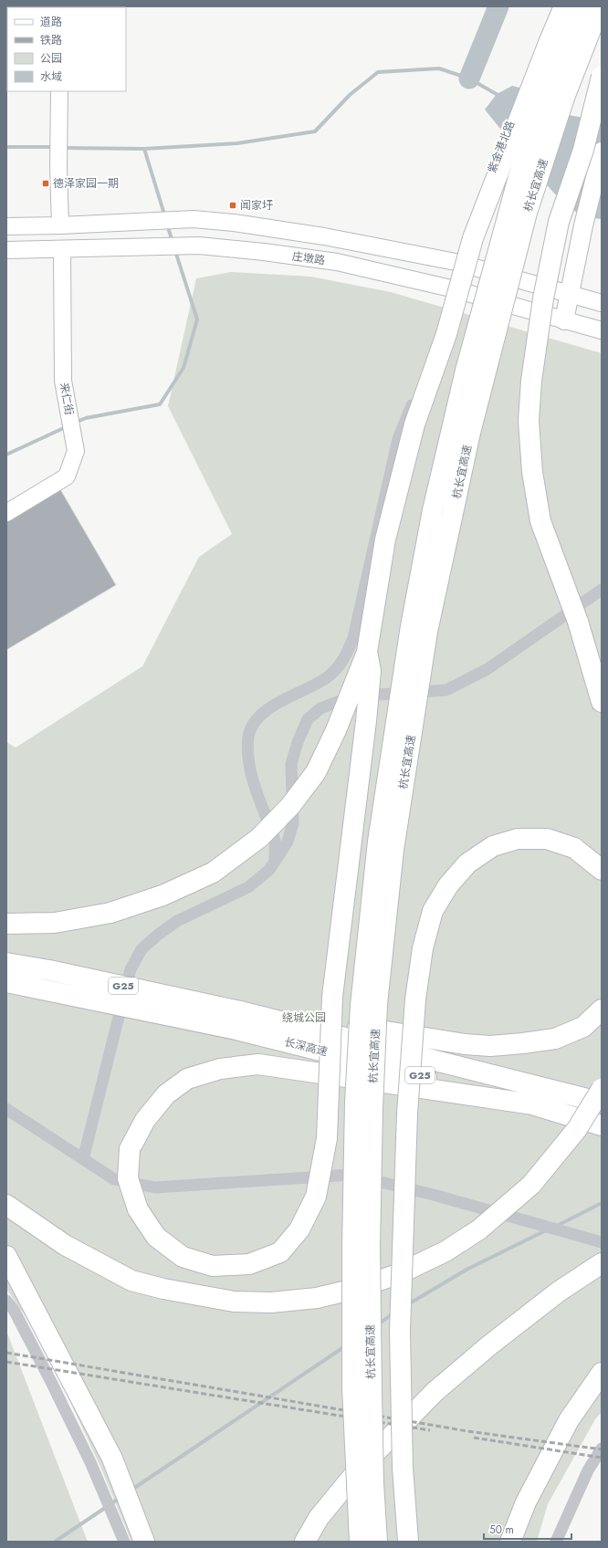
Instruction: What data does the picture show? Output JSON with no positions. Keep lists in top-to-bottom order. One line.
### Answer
{"streets":{"highway":["杭长宜高速","G25","长深高速"],"main road":["紫金港北路","庄墩路","来仁街"]},"crossings":[["紫金港北路","庄墩路"],["庄墩路","来仁街"]],"parks":["绕城公园"],"places":{"transit":["德泽家园一期","闻家圩"]},"legend":["道路","铁路","公园","水域"],"scale_bar":"50 m"}
